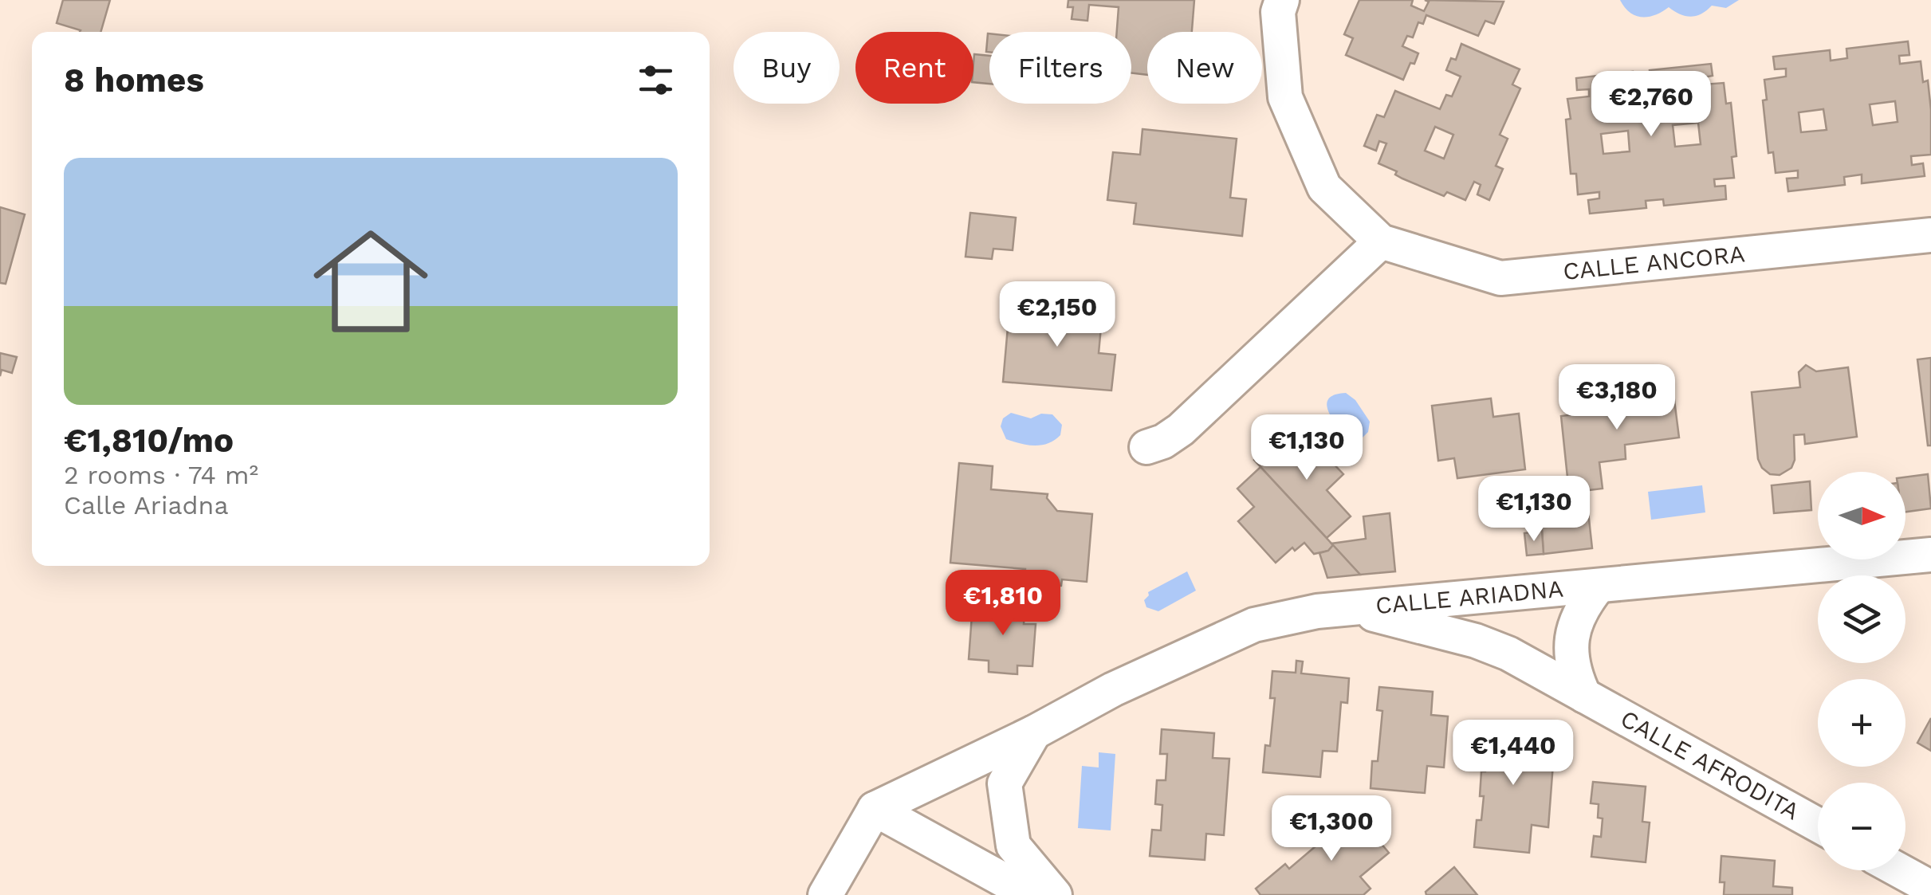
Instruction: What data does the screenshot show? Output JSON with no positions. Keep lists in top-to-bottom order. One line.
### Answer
{"streets":{"street":["CALLE ANCORA","CALLE ARIADNA","CALLE AFRODITA"]},"crossings":[["CALLE ARIADNA","CALLE AFRODITA"]],"north":"right","page":{"chip":["Buy","Rent","Filters","New"],"heading":"8 homes","price":["€2,760","€2,150","€3,180","€1,130","€1,130","€1,810","€1,440","€1,300"],"list":[{"name":"€1,810/mo","note":"2 rooms · 74 m² · Calle Ariadna"}],"map_buttons":["+","−"]}}
